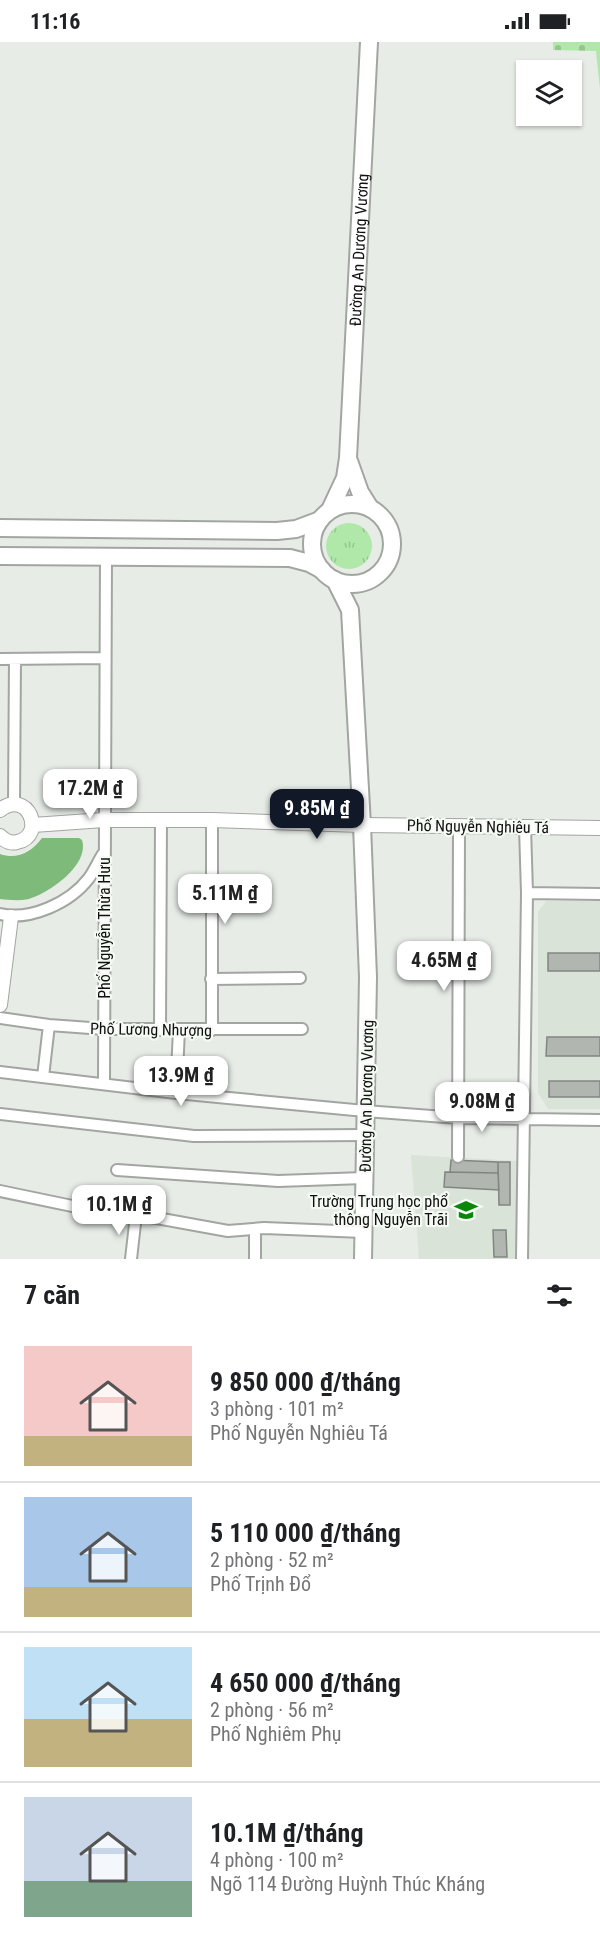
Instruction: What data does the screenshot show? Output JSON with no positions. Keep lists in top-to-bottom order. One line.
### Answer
{"streets":{"main road":["Đường An Dương Vương"],"street":["Phố Nguyễn Nghiêu Tá","Phố Nguyễn Thừa Hưu","Phố Lương Nhượng"]},"crossings":[["Đường An Dương Vương","Phố Nguyễn Nghiêu Tá"],["Phố Nguyễn Nghiêu Tá","Phố Nguyễn Thừa Hưu"],["Phố Nguyễn Thừa Hưu","Phố Lương Nhượng"]],"places":{"school or university":["Trường Trung học phổ thông Nguyễn Trãi"]},"page":{"status":"11:16","price":["17.2M ₫","9.85M ₫","5.11M ₫","4.65M ₫","13.9M ₫","9.08M ₫","10.1M ₫"],"heading":"7 căn","list":[{"name":"9 850 000 ₫/tháng","note":"3 phòng · 101 m² · Phố Nguyễn Nghiêu Tá"},{"name":"5 110 000 ₫/tháng","note":"2 phòng · 52 m² · Phố Trịnh Đổ"},{"name":"4 650 000 ₫/tháng","note":"2 phòng · 56 m² · Phố Nghiêm Phụ"},{"name":"10.1M ₫/tháng","note":"4 phòng · 100 m² · Ngõ 114 Đường Huỳnh Thúc Kháng"}]}}
